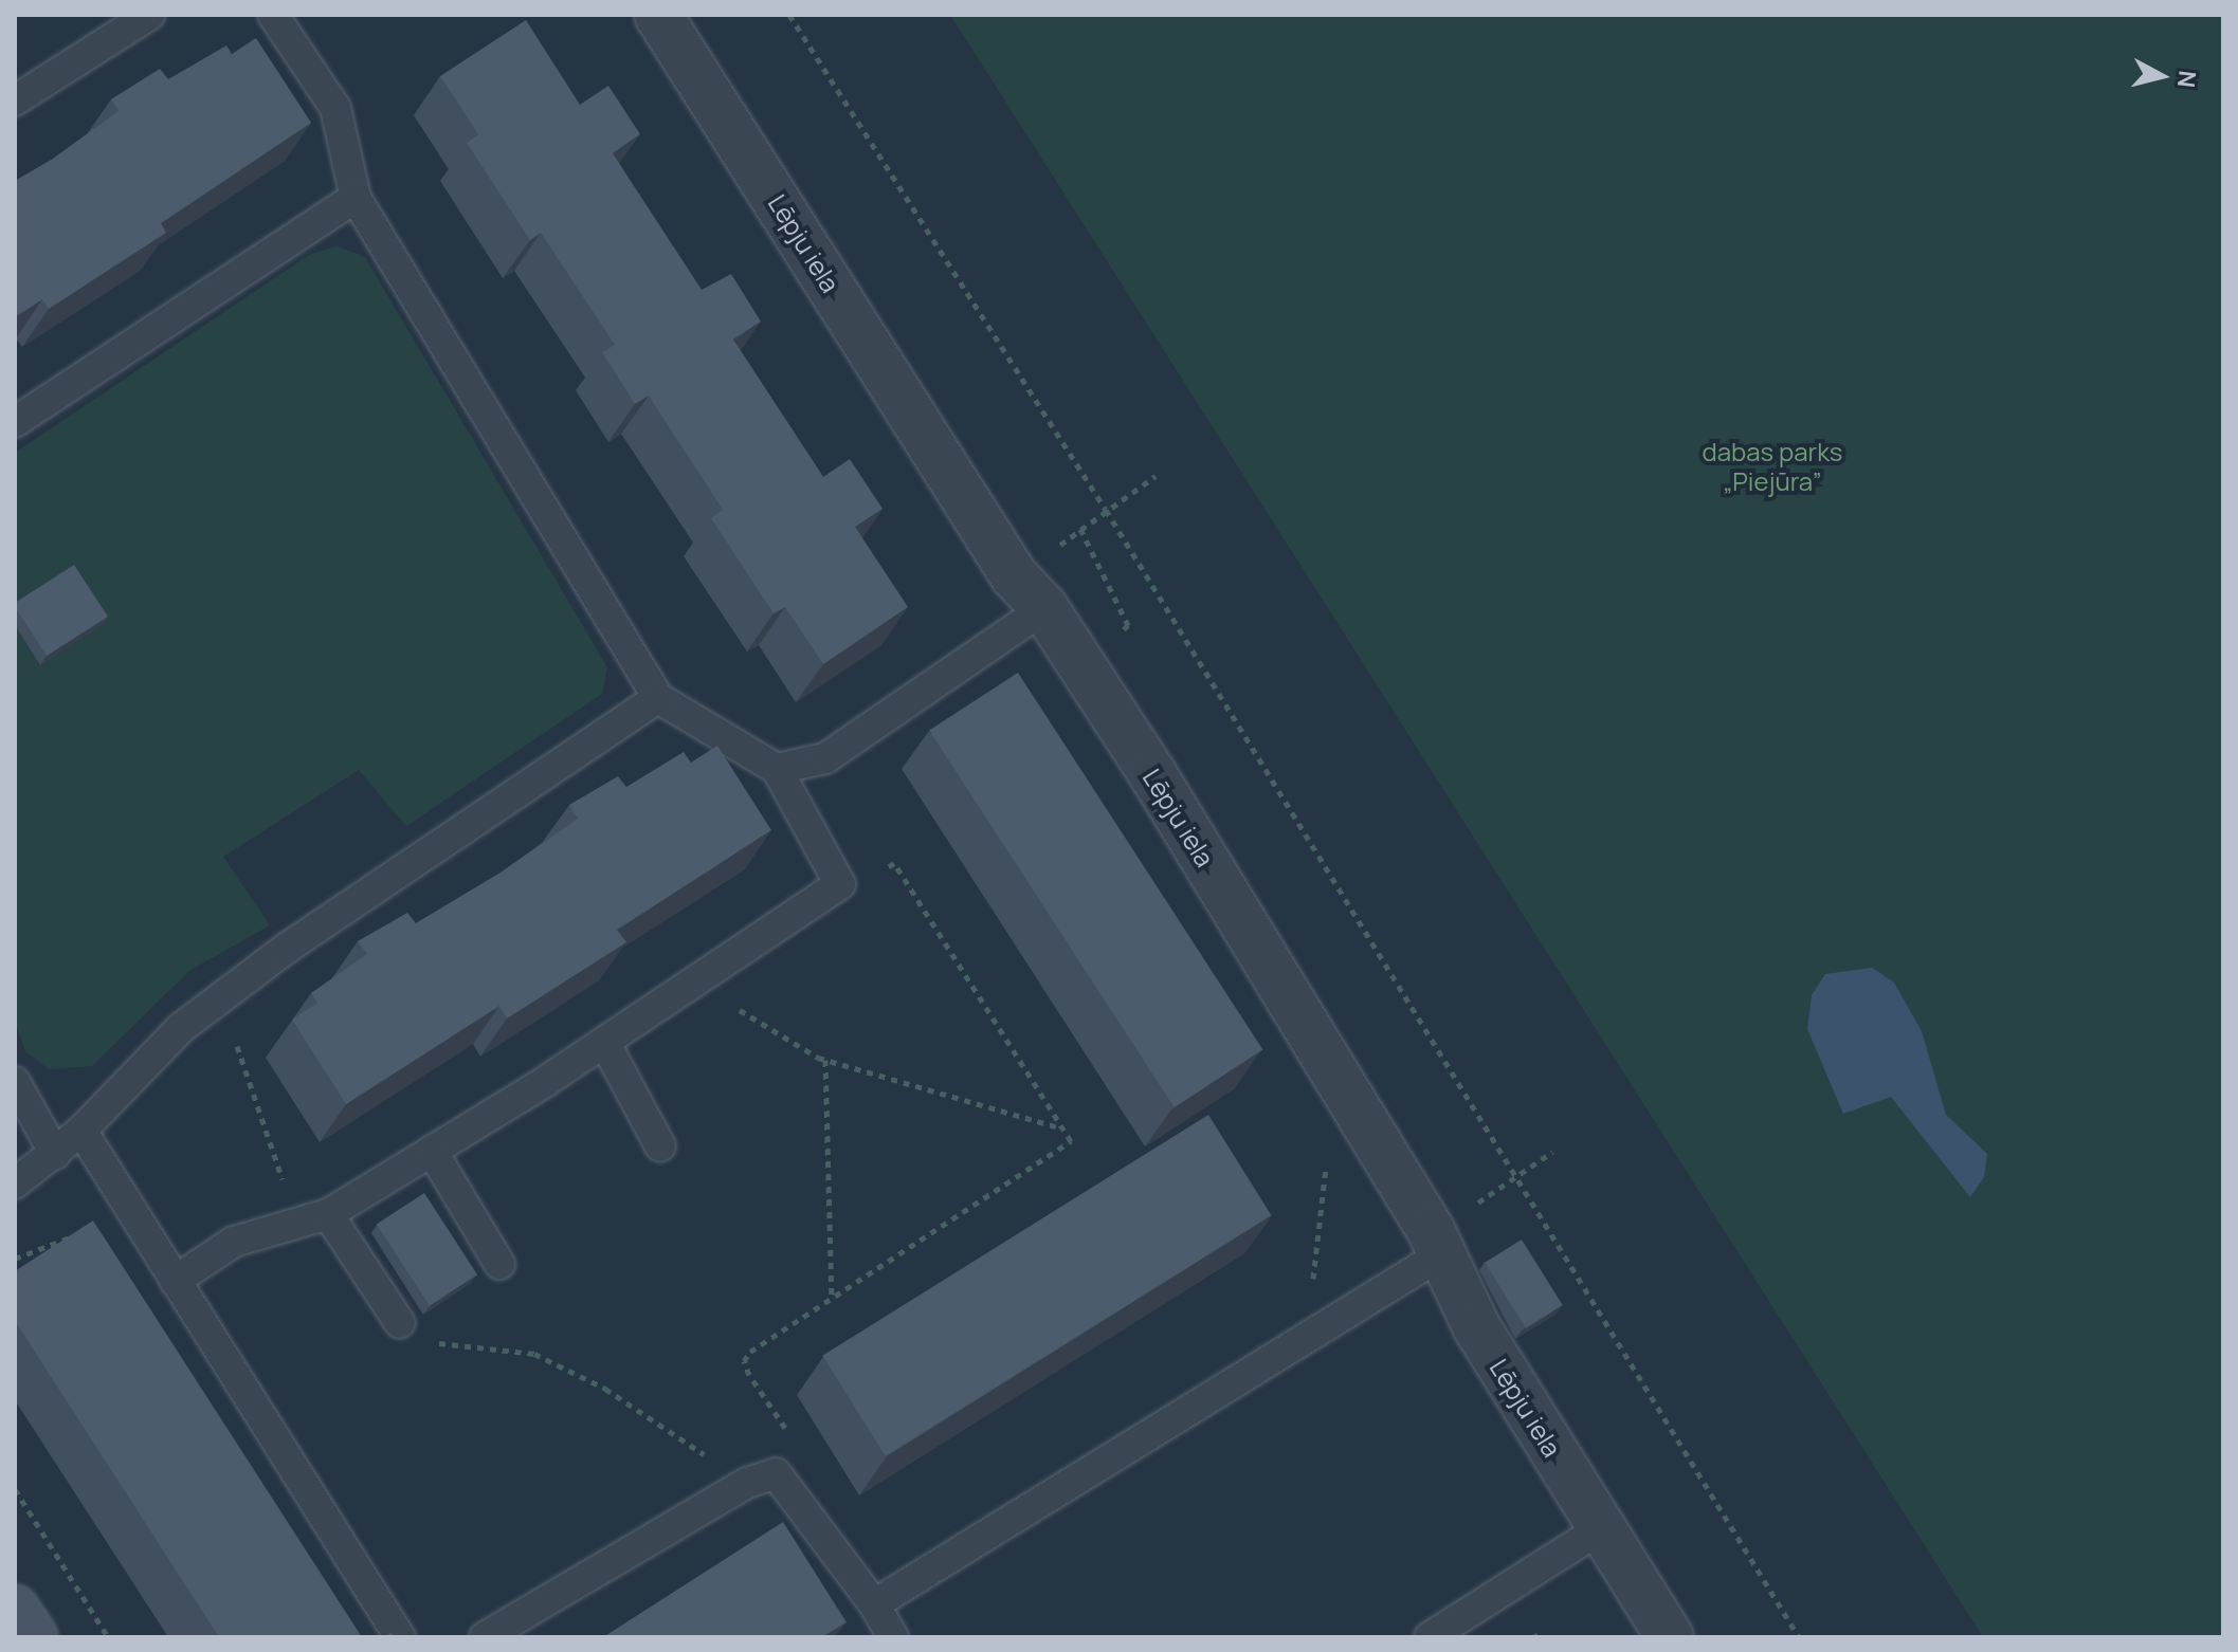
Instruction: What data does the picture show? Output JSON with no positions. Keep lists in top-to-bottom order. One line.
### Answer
{"streets":{"street":["Lēpju iela"]},"parks":["dabas parks „Piejūra”"],"north":"right"}
